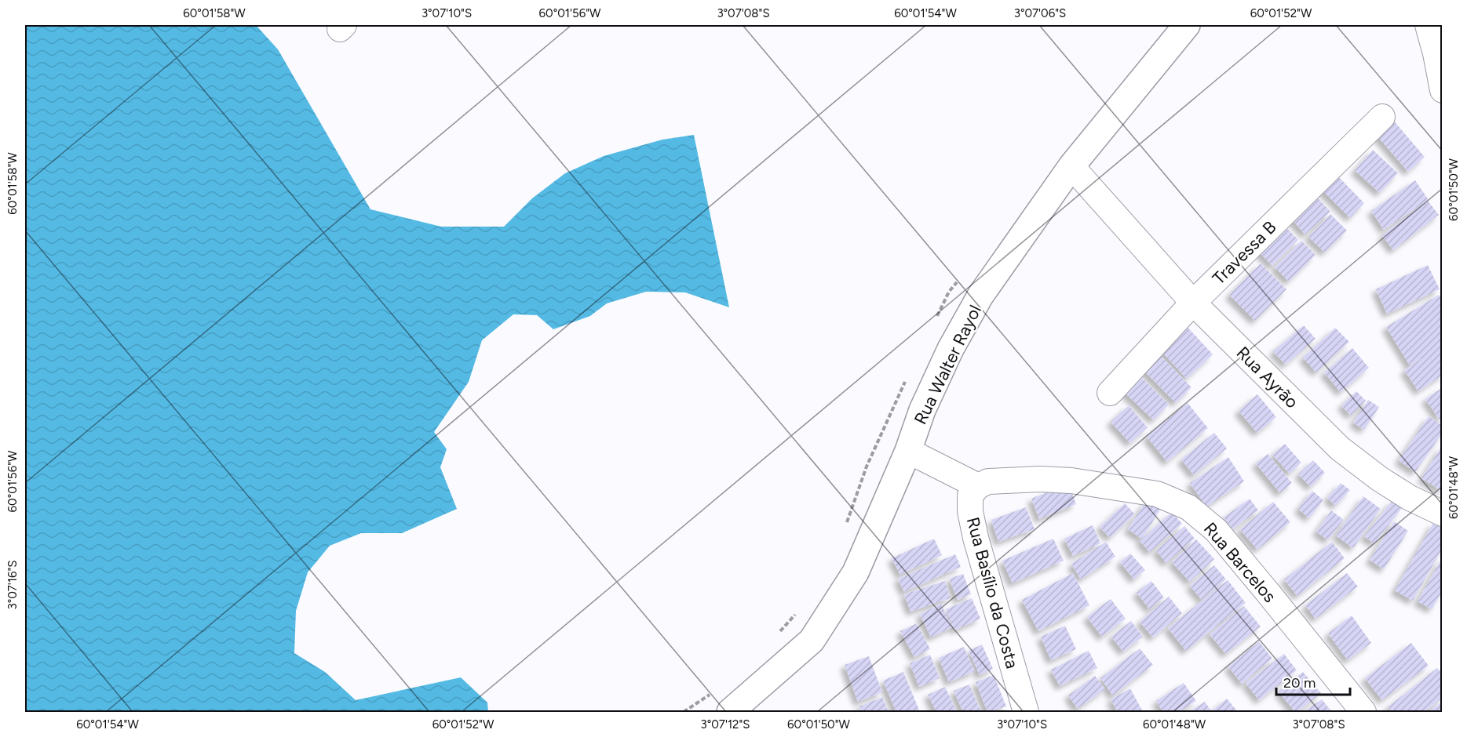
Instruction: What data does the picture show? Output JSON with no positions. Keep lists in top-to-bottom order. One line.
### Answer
{"streets":{"street":["Travessa B","Rua Walter Rayol","Rua Ayrão","Rua Barcelos","Rua Basílio da Costa"]},"crossings":[["Travessa B","Rua Ayrão"],["Rua Walter Rayol","Rua Ayrão"],["Rua Barcelos","Rua Basílio da Costa"]],"scale_bar":"20 m","coordinates":["60°01'58\"W","3°07'10\"S","60°01'56\"W","3°07'08\"S","60°01'54\"W","3°07'06\"S","60°01'52\"W","60°01'50\"W","60°01'48\"W","3°07'16\"S","3°07'12\"S"]}
